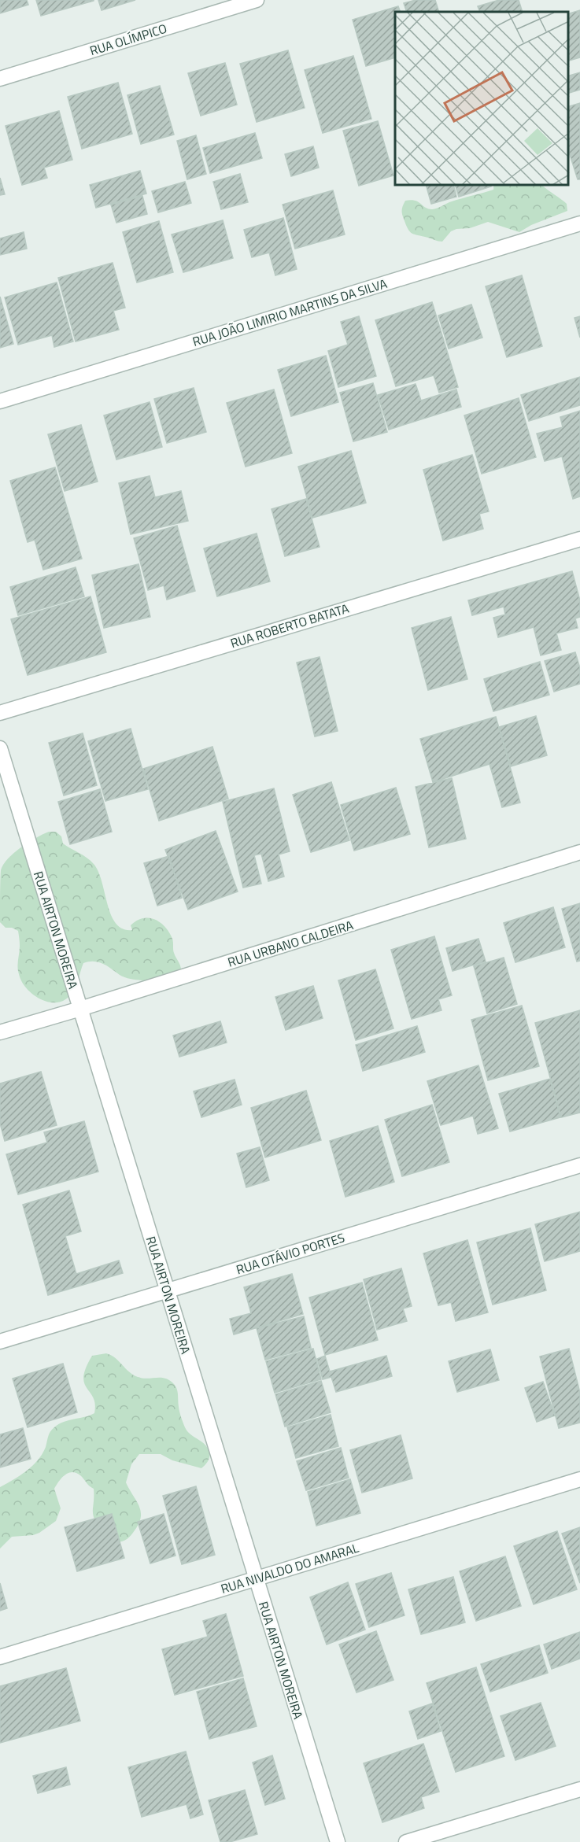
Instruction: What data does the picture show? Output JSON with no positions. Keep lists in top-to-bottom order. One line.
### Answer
{"streets":{"street":["RUA OLÍMPICO","RUA JOÃO LIMIRIO MARTINS DA SILVA","RUA ROBERTO BATATA","RUA AIRTON MOREIRA","RUA URBANO CALDEIRA","RUA OTÁVIO PORTES","RUA NIVALDO DO AMARAL"]},"crossings":[["RUA AIRTON MOREIRA","RUA URBANO CALDEIRA"],["RUA AIRTON MOREIRA","RUA OTÁVIO PORTES"],["RUA AIRTON MOREIRA","RUA NIVALDO DO AMARAL"]]}
